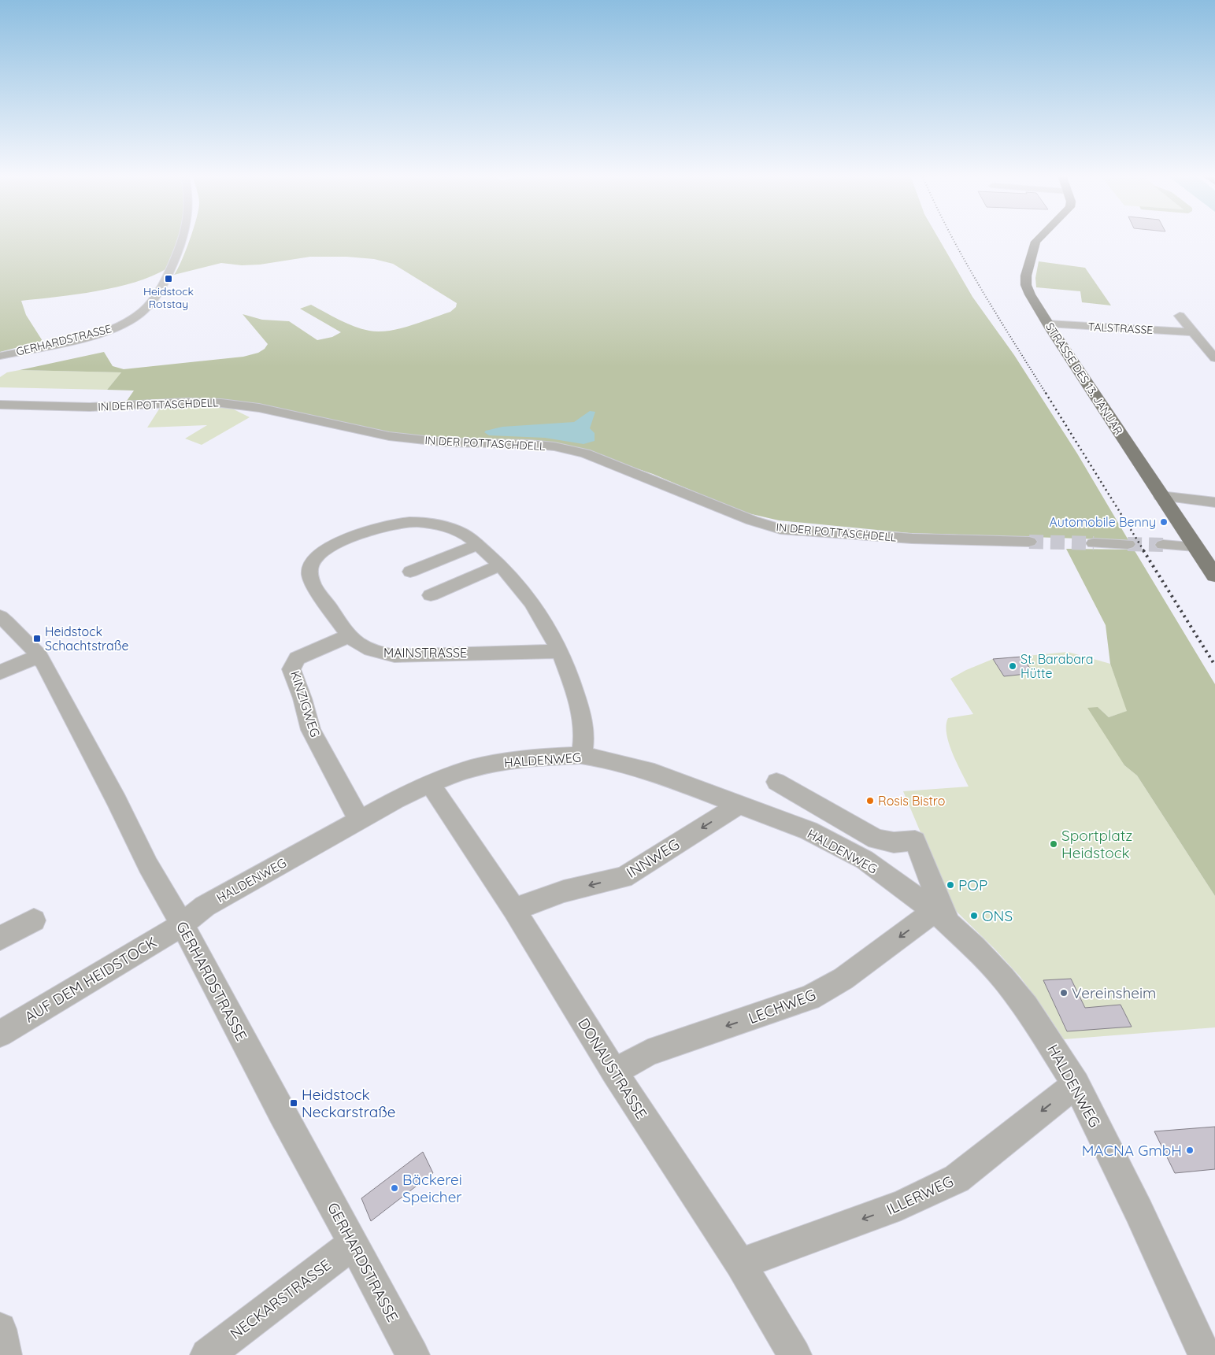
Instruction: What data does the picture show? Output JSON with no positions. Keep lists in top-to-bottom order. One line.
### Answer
{"streets":{"main road":["STRASSE DES 13. JANUAR"],"street":["TALSTRASSE","GERHARDSTRASSE","IN DER POTTASCHDELL","MAINSTRASSE","KINZIGWEG","HALDENWEG","INNWEG","AUF DEM HEIDSTOCK","LECHWEG","DONAUSTRASSE","ILLERWEG","NECKARSTRASSE"]},"crossings":[["TALSTRASSE","STRASSE DES 13. JANUAR"],["GERHARDSTRASSE","HALDENWEG"],["GERHARDSTRASSE","AUF DEM HEIDSTOCK"],["GERHARDSTRASSE","NECKARSTRASSE"],["MAINSTRASSE","KINZIGWEG"],["MAINSTRASSE","HALDENWEG"],["KINZIGWEG","HALDENWEG"],["HALDENWEG","INNWEG"],["HALDENWEG","AUF DEM HEIDSTOCK"],["HALDENWEG","LECHWEG"],["HALDENWEG","DONAUSTRASSE"],["HALDENWEG","ILLERWEG"],["INNWEG","DONAUSTRASSE"],["LECHWEG","DONAUSTRASSE"],["DONAUSTRASSE","ILLERWEG"]],"one_way":["INNWEG","LECHWEG","ILLERWEG"],"places":{"transit":["Heidstock Rotstay","Heidstock Schachtstraße","Heidstock Neckarstraße"],"other":["Automobile Benny","St. Barabara Hütte","Rosis Bistro","Sportplatz Heidstock","POP","ONS","Vereinsheim","MACNA GmbH","Bäckerei Speicher"]}}
